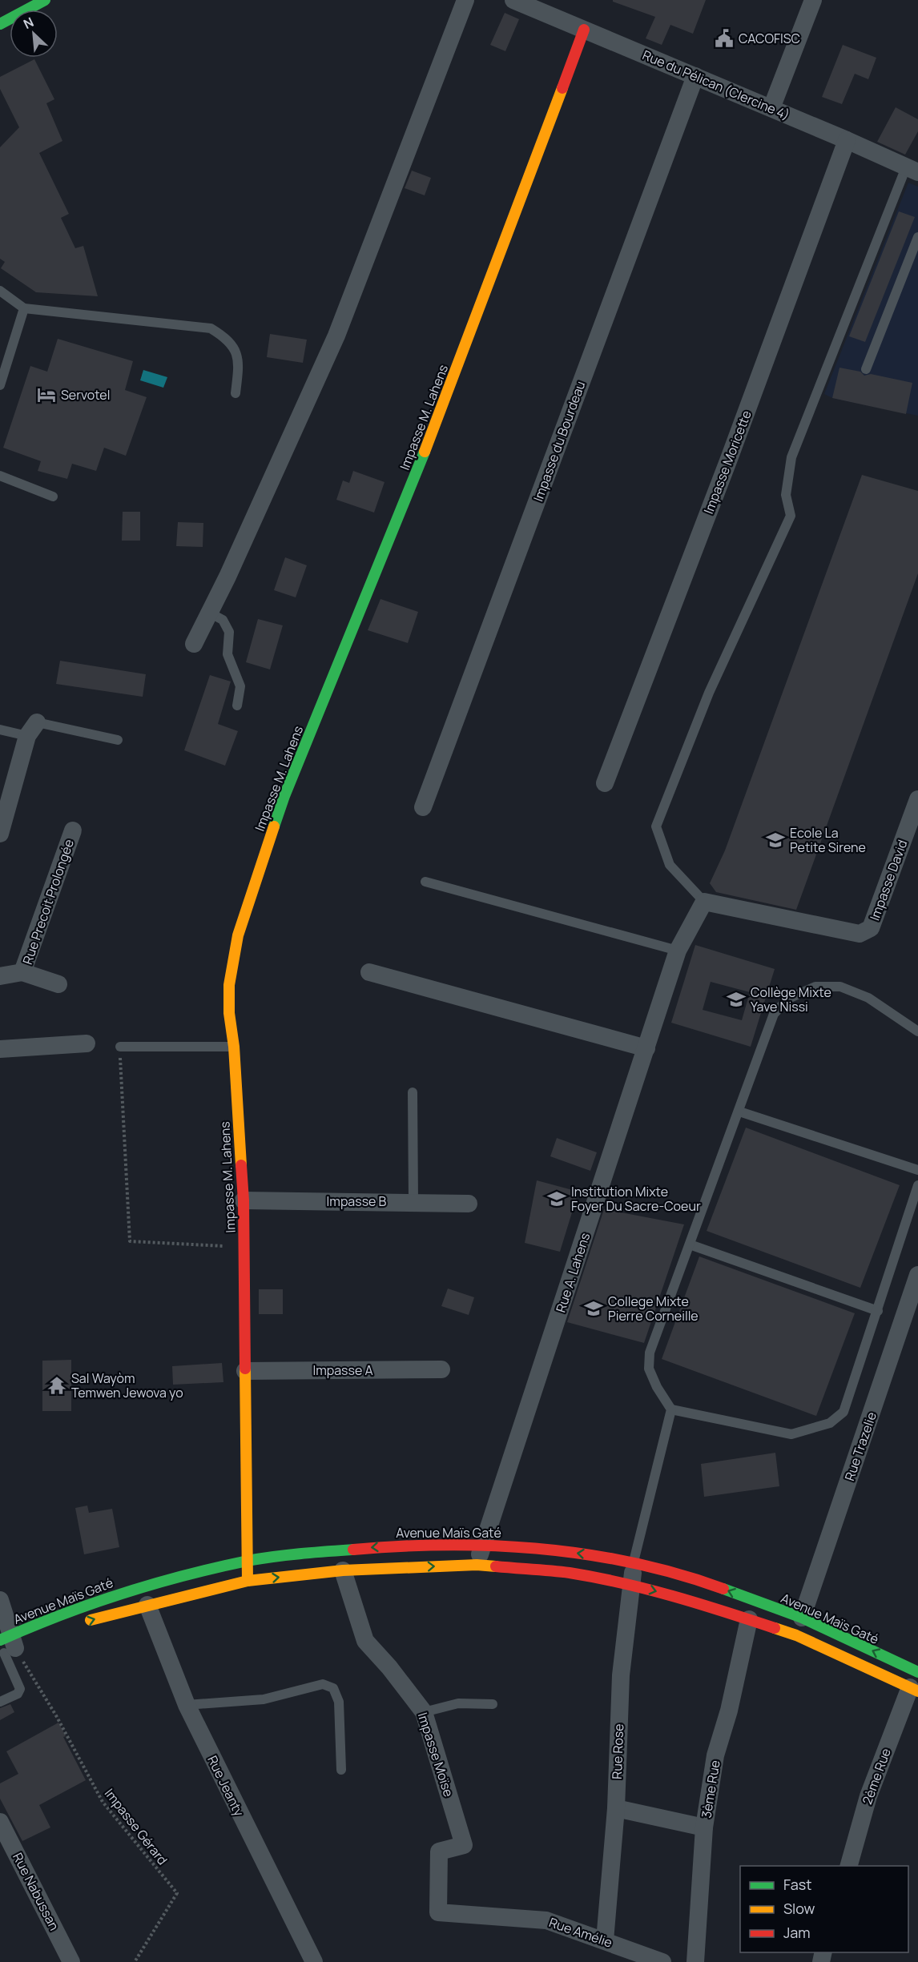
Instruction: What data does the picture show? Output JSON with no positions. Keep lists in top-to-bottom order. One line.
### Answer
{"streets":{"main road":["Impasse M. Lahens","Avenue Maïs Gaté"],"street":["Rue du Pélican (Clercine 4)","Impasse du Bourdeau","Impasse Moricette","Impasse David","Rue Precoit Prolongée","Impasse B","Rue A. Lahens","Impasse A","Rue Trazelie","Rue Rose","Impasse Moïse","2ème Rue","Rue Jeanty","3ème Rue","Rue Nabussan","Rue Amélie"],"path":["Impasse Gérard"]},"crossings":[["Rue du Pélican (Clercine 4)","Impasse M. Lahens"],["Rue du Pélican (Clercine 4)","Impasse du Bourdeau"],["Rue du Pélican (Clercine 4)","Impasse Moricette"],["Impasse M. Lahens","Impasse B"],["Impasse M. Lahens","Impasse A"],["Impasse M. Lahens","Avenue Maïs Gaté"],["Impasse David","Rue A. Lahens"],["Rue A. Lahens","Avenue Maïs Gaté"],["Rue Trazelie","Avenue Maïs Gaté"],["Avenue Maïs Gaté","Rue Rose"],["Avenue Maïs Gaté","Impasse Moïse"],["Avenue Maïs Gaté","2ème Rue"],["Avenue Maïs Gaté","Rue Jeanty"],["Avenue Maïs Gaté","3ème Rue"],["Avenue Maïs Gaté","Impasse Gérard"],["Rue Rose","Rue Amélie"],["Impasse Moïse","Rue Amélie"]],"places":{"public building":["CACOFISC"],"hotel":["Servotel"],"school or university":["Ecole La Petite Sirene","Collège Mixte Yave Nissi","Institution Mixte Foyer Du Sacre-Coeur","College Mixte Pierre Corneille"],"temple":["Sal Wayòm Temwen Jewova yo"]},"legend":["Fast","Slow","Jam"],"north":"top left"}
